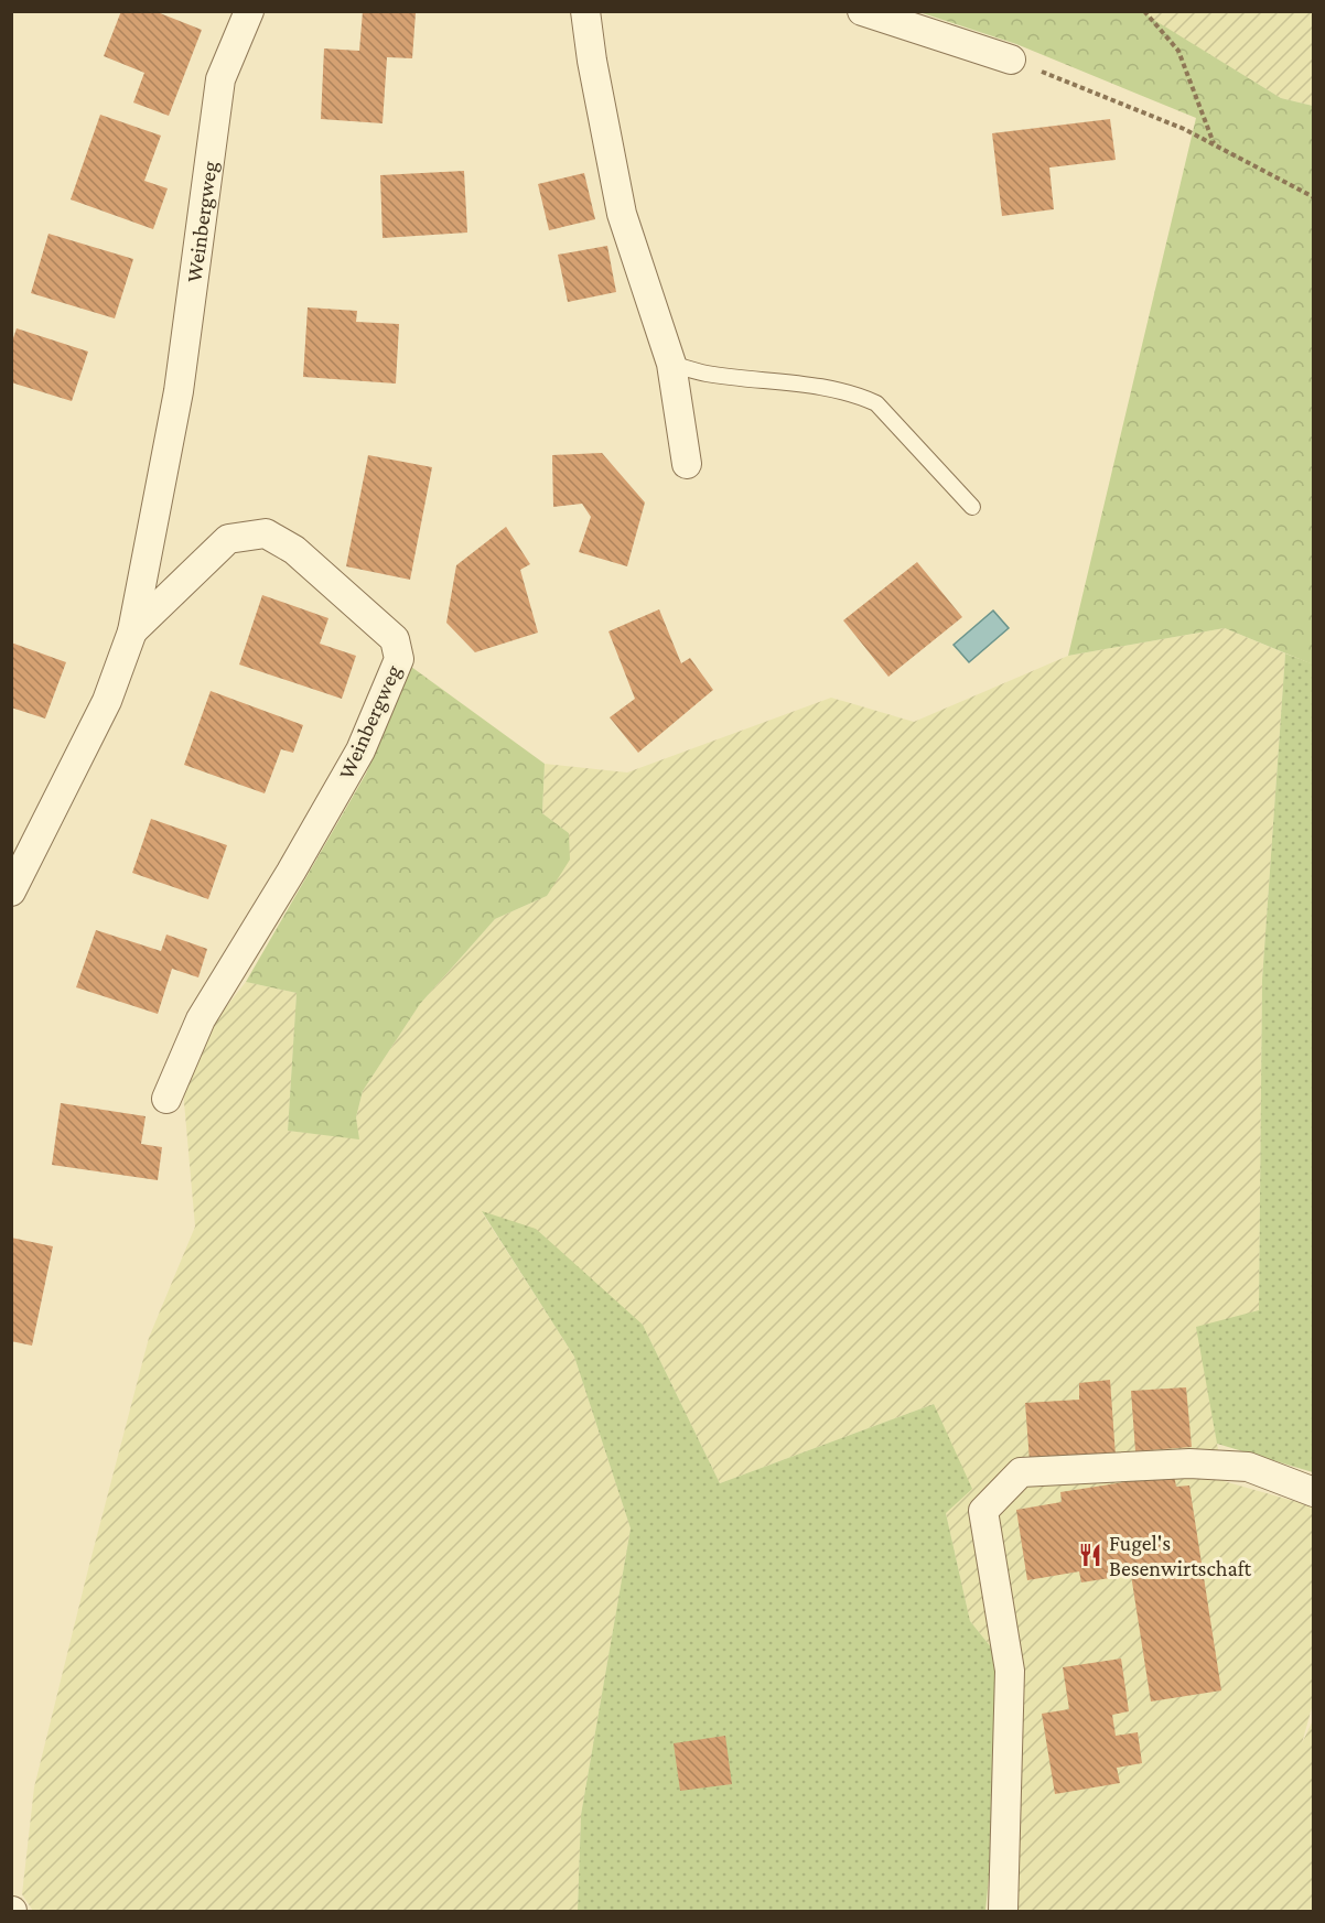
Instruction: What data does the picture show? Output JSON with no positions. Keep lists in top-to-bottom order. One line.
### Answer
{"streets":{"street":["Weinbergweg"]},"places":{"restaurant":["Fugel's Besenwirtschaft"]}}
